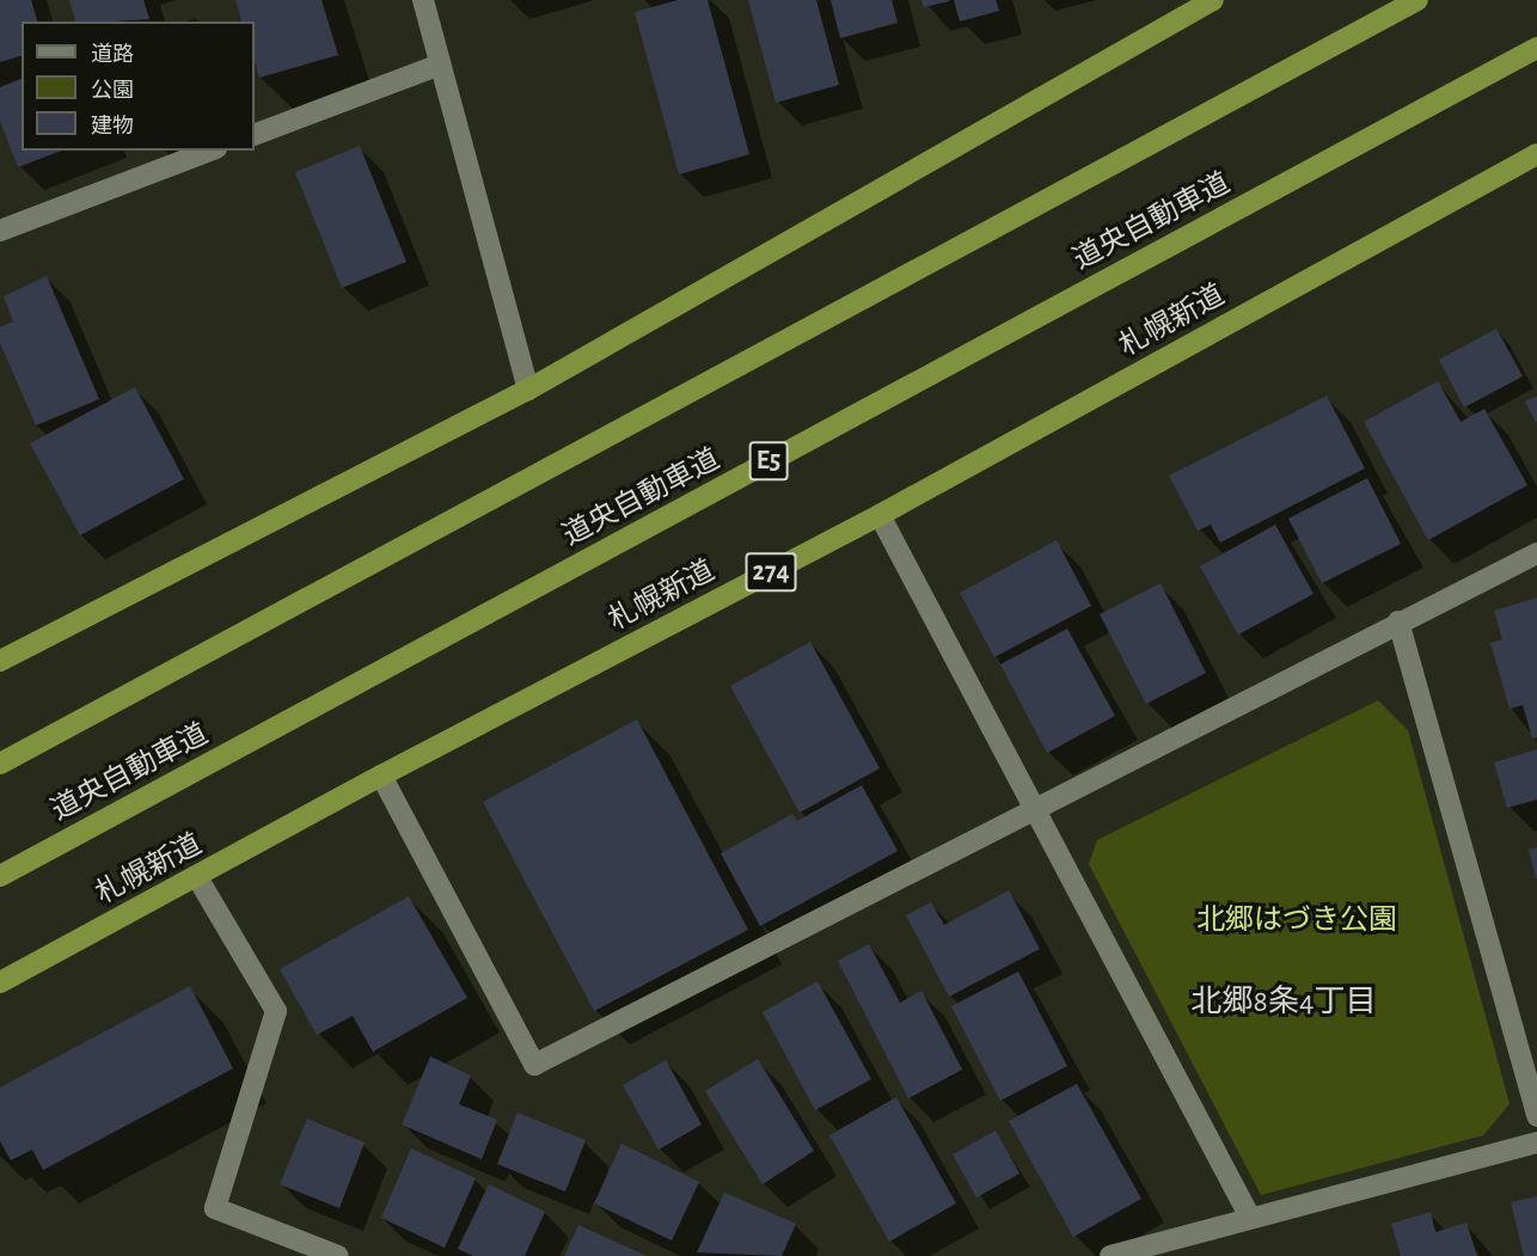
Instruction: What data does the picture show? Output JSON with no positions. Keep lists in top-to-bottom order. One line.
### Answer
{"streets":{"highway":["道央自動車道","札幌新道","E5","274"]},"districts":["北郷8条4丁目"],"parks":["北郷はづき公園"],"legend":["道路","公園","建物"]}
